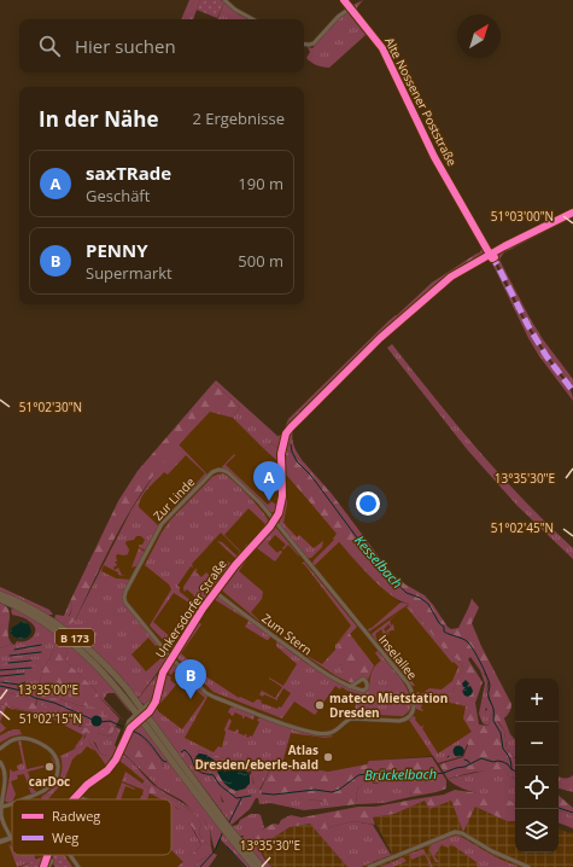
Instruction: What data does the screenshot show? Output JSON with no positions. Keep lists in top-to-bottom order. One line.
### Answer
{"streets":{"main road":["B 173"],"street":["Alte Nossener Poststraße","Zur Linde","Unkersdorfer Straße","Zum Stern","Inselallee"]},"crossings":[["Alte Nossener Poststraße","Unkersdorfer Straße"],["Zur Linde","Unkersdorfer Straße"],["Zur Linde","Inselallee"],["Unkersdorfer Straße","Zum Stern"],["Unkersdorfer Straße","B 173"],["Unkersdorfer Straße","Inselallee"]],"water":["Kesselbach","Brückelbach"],"places":["mateco Mietstation Dresden","Atlas Dresden/eberle-hald","carDoc"],"legend":["Radweg","Weg"],"north":"top right","page":{"search":"Hier suchen","heading":["In der Nähe","2 Ergebnisse"],"list":[{"mark":"A","name":"saxTRade","note":"Geschäft","value":"190 m"},{"mark":"B","name":"PENNY","note":"Supermarkt","value":"500 m"}],"pins":["A","B"],"map_buttons":["+","−"]},"coordinates":["51°03'00\"N","51°02'30\"N","13°35'30\"E","51°02'45\"N","13°35'00\"E","51°02'15\"N"]}
